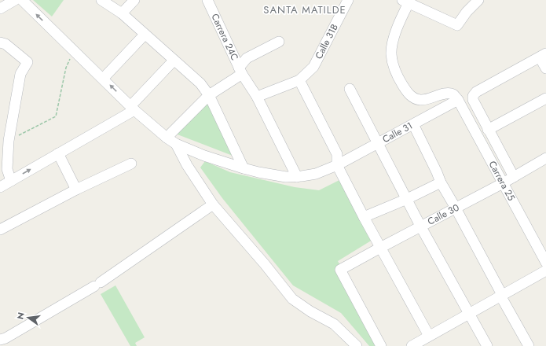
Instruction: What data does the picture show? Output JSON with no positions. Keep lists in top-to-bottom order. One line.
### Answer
{"streets":{"street":["Carrera 24C","Calle 31B","Calle 31","Carrera 25","Calle 30"]},"crossings":[["Carrera 24C","Calle 31"],["Calle 31","Carrera 25"],["Carrera 25","Calle 30"]],"districts":["SANTA MATILDE"],"north":"left"}
